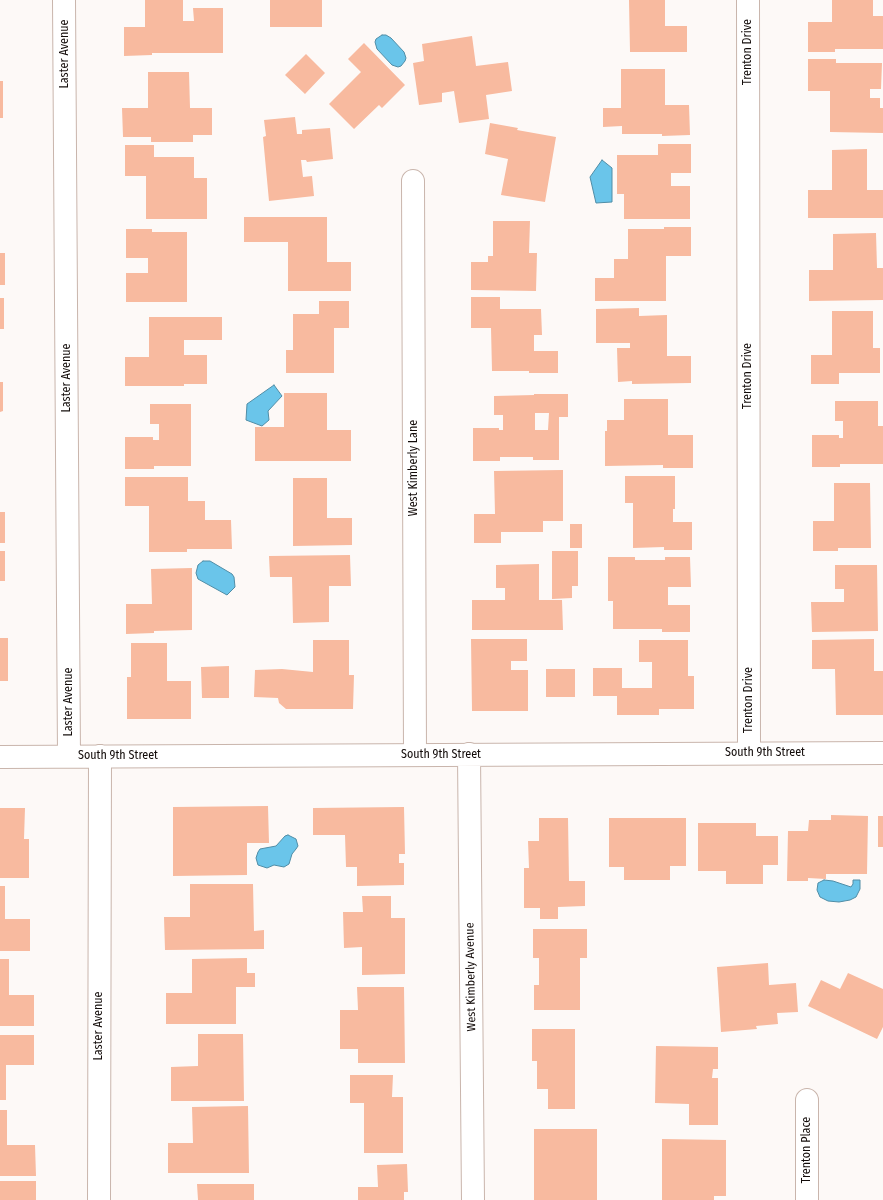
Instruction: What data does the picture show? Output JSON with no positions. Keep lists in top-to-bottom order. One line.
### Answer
{"streets":{"street":["Trenton Drive","Laster Avenue","West Kimberly Lane","South 9th Street","West Kimberly Avenue","Trenton Place"]},"crossings":[["Trenton Drive","South 9th Street"],["Laster Avenue","South 9th Street"],["West Kimberly Lane","South 9th Street"],["South 9th Street","West Kimberly Avenue"]]}
